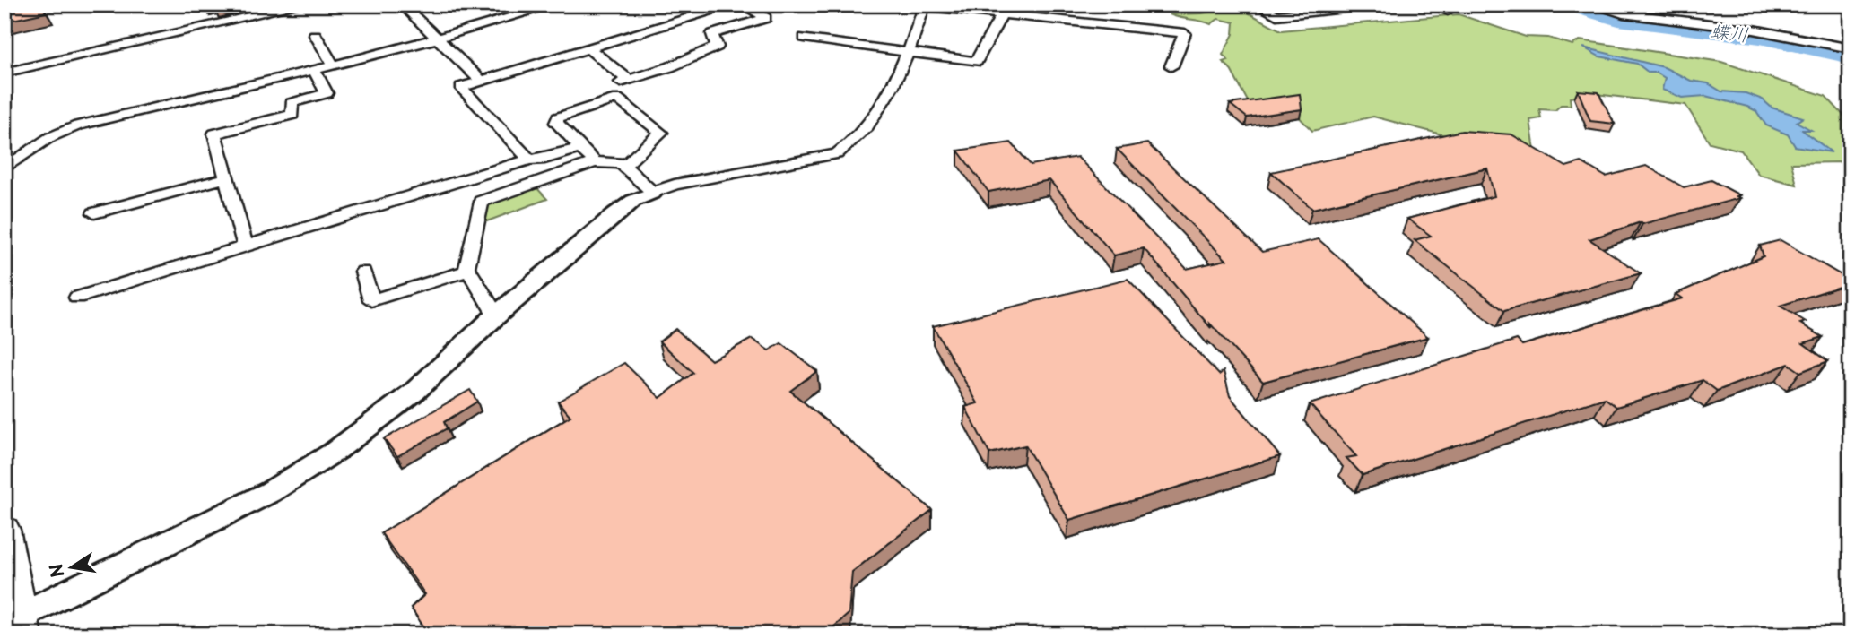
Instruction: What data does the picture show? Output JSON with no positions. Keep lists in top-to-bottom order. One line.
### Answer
{"water":["蝶川"],"north":"left"}
